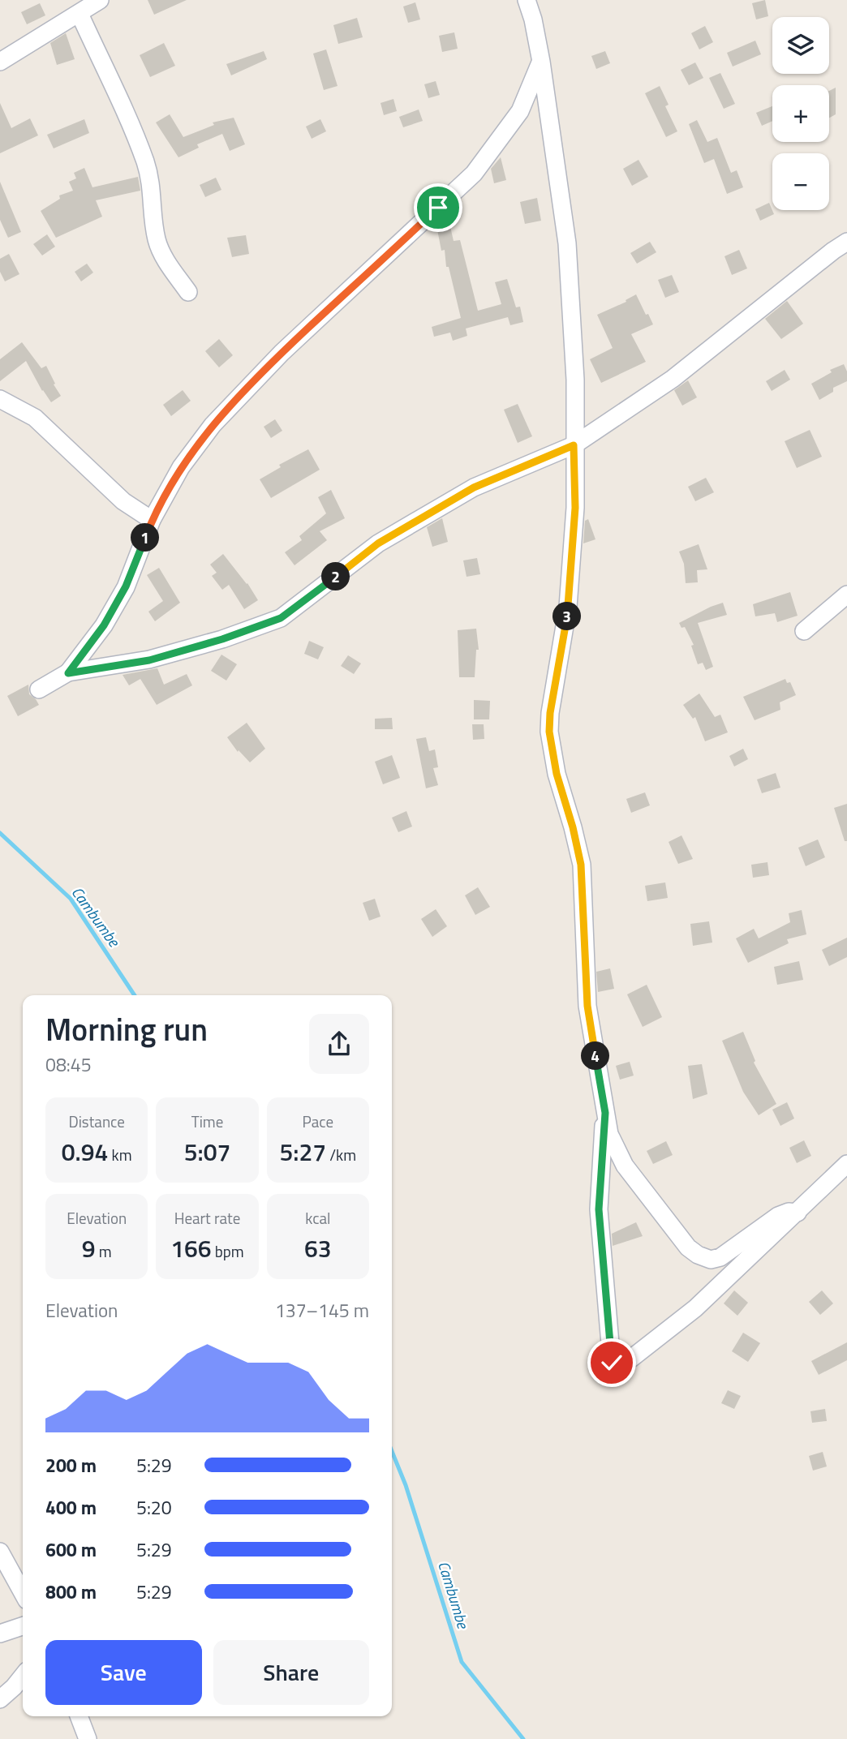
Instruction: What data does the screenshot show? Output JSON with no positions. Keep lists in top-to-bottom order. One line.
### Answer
{"water":["Cambumbe"],"page":{"map_buttons":["+","−"],"pins":["1","2","3","4"],"heading":["Morning run","08:45"],"stats":[["Distance","0.94 km"],["Time","5:07"],["Pace","5:27 /km"],["Elevation","9 m"],["Heart rate","166 bpm"],["kcal","63"]],"chart":["Elevation","137–145 m"],"list":[{"name":"200 m","note":"5:29"},{"name":"400 m","note":"5:20"},{"name":"600 m","note":"5:29"},{"name":"800 m","note":"5:29"}],"buttons":["Save","Share"]}}
